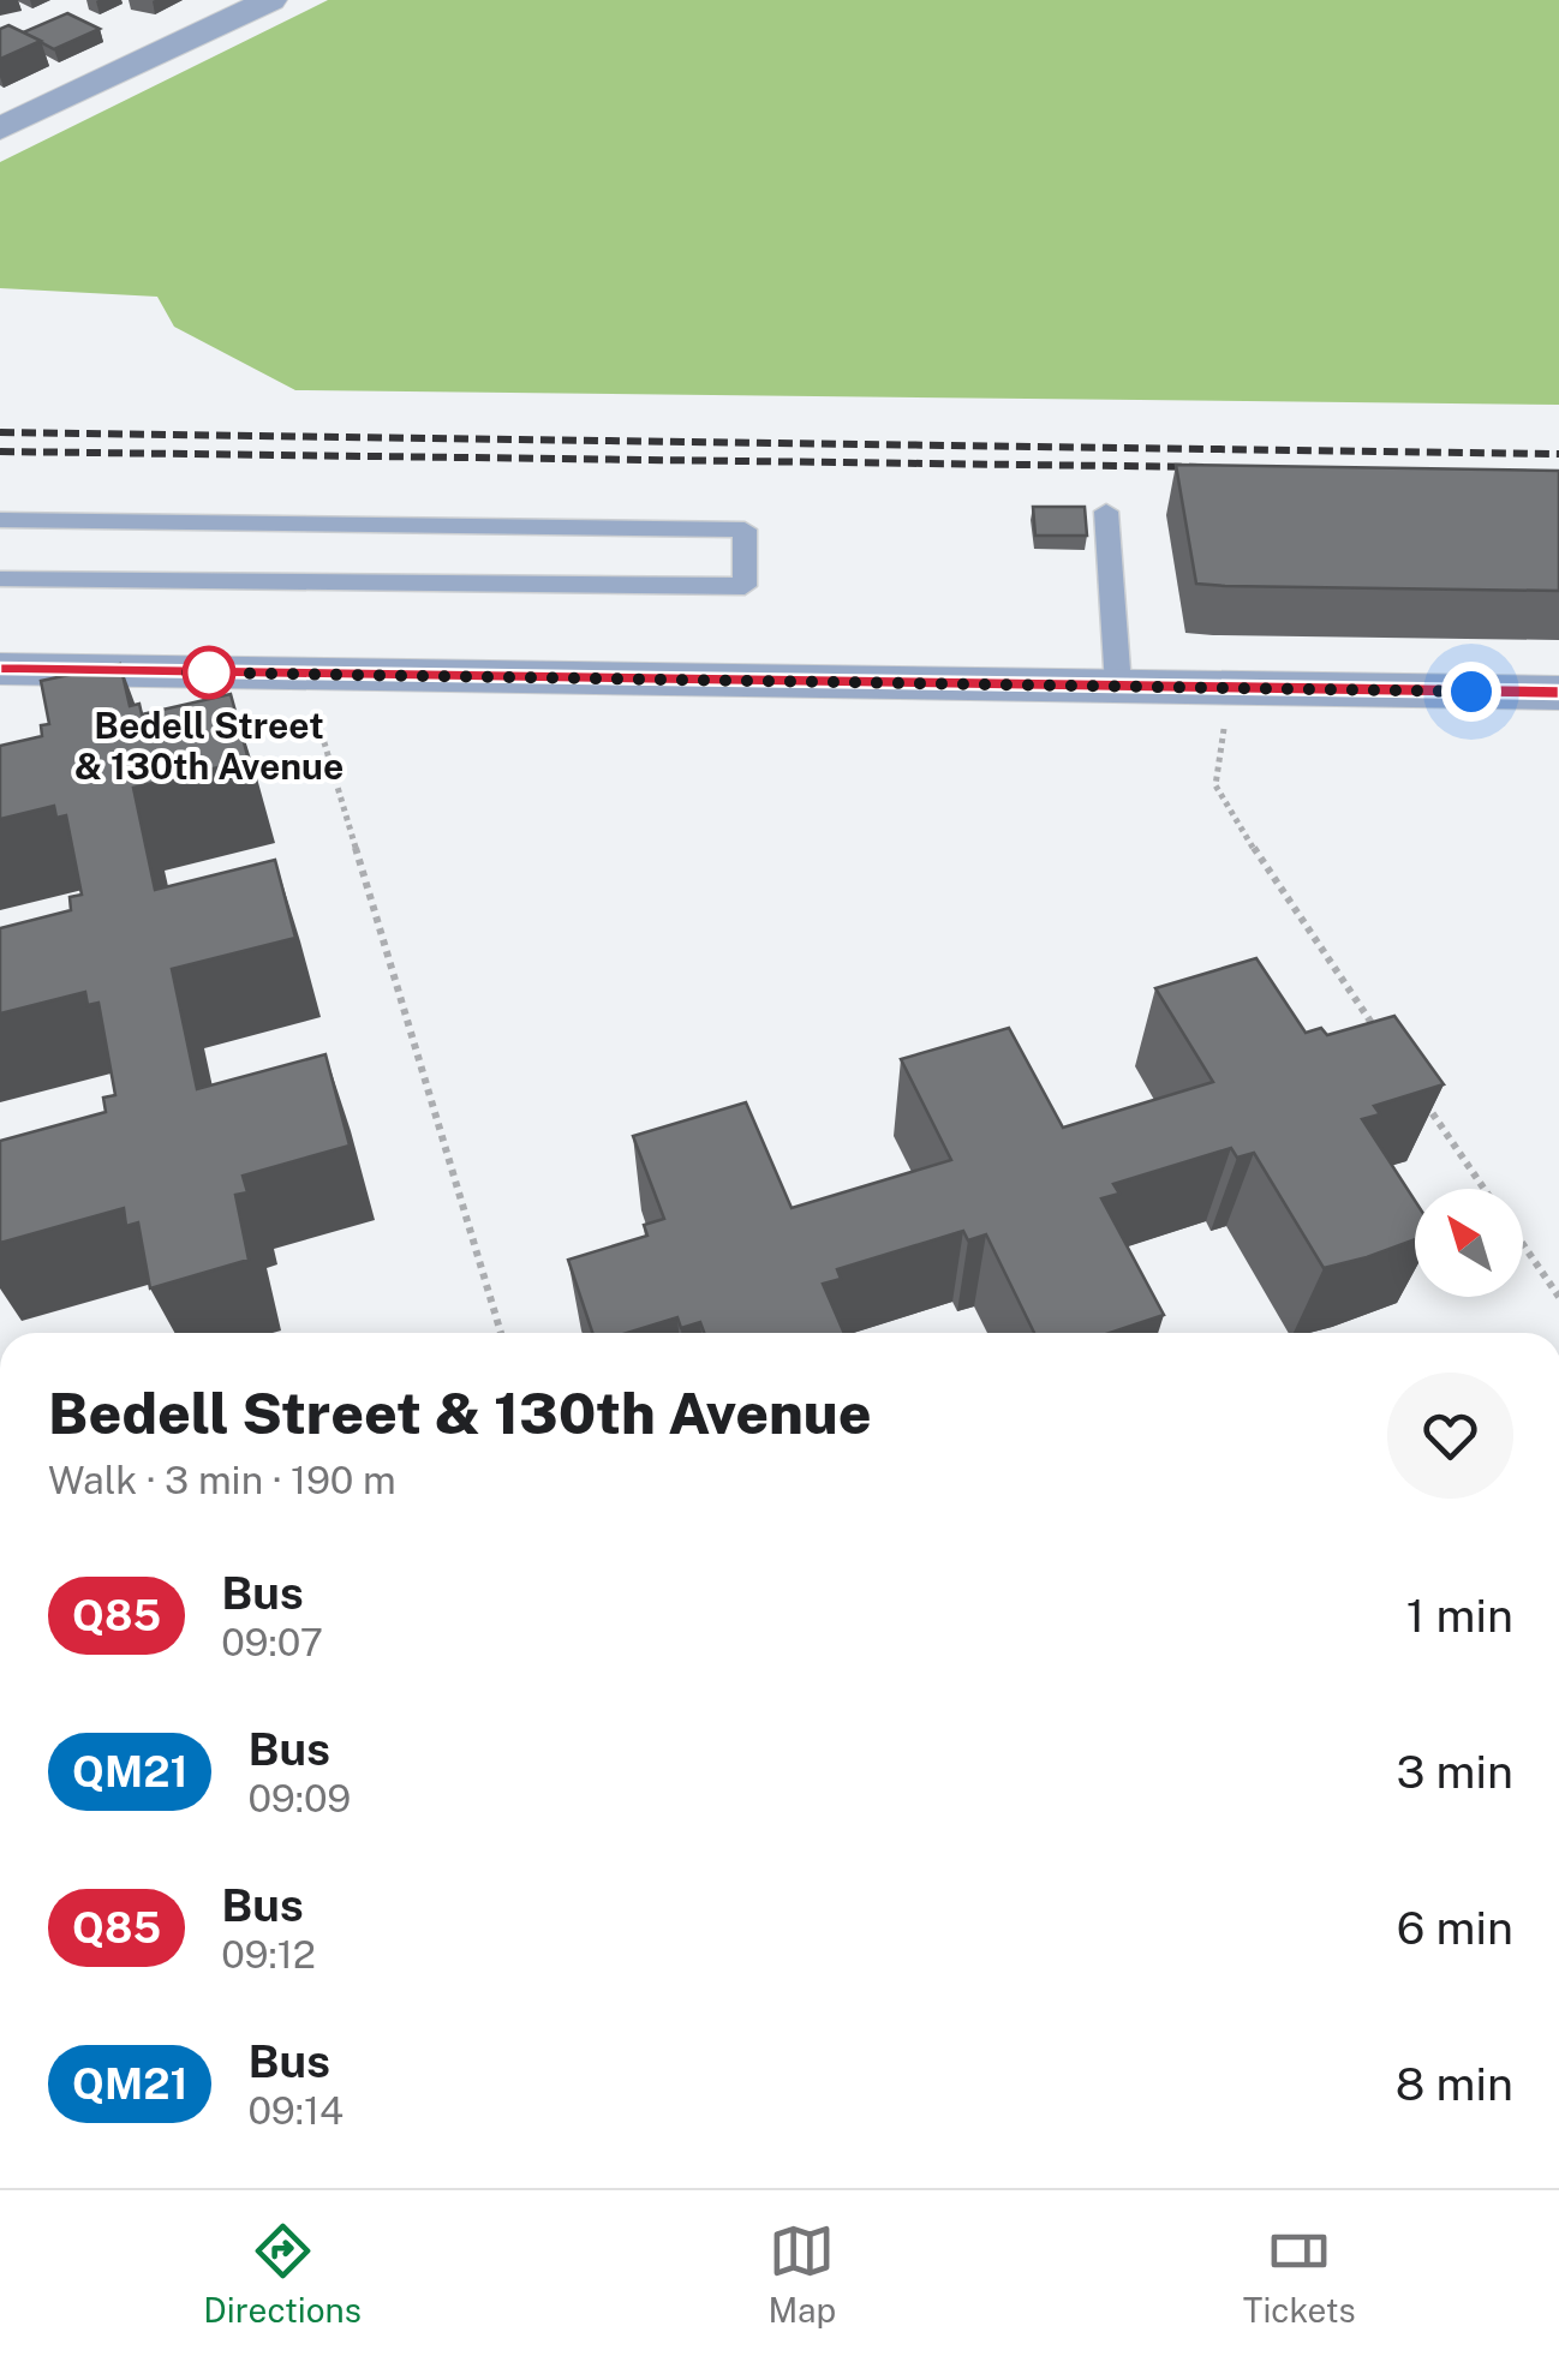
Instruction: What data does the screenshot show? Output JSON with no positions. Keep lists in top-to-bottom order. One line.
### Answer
{"places":["Bedell Street & 130th Avenue"],"lines":["bus line Q85"],"north":"top left","page":{"heading":["Bedell Street & 130th Avenue","Walk · 3 min · 190 m"],"list":[{"mark":"Q85","name":"Bus","note":"09:07","value":"1 min"},{"mark":"QM21","name":"Bus","note":"09:09","value":"3 min"},{"mark":"Q85","name":"Bus","note":"09:12","value":"6 min"},{"mark":"QM21","name":"Bus","note":"09:14","value":"8 min"}],"tabs":["Directions","Map","Tickets"]}}
